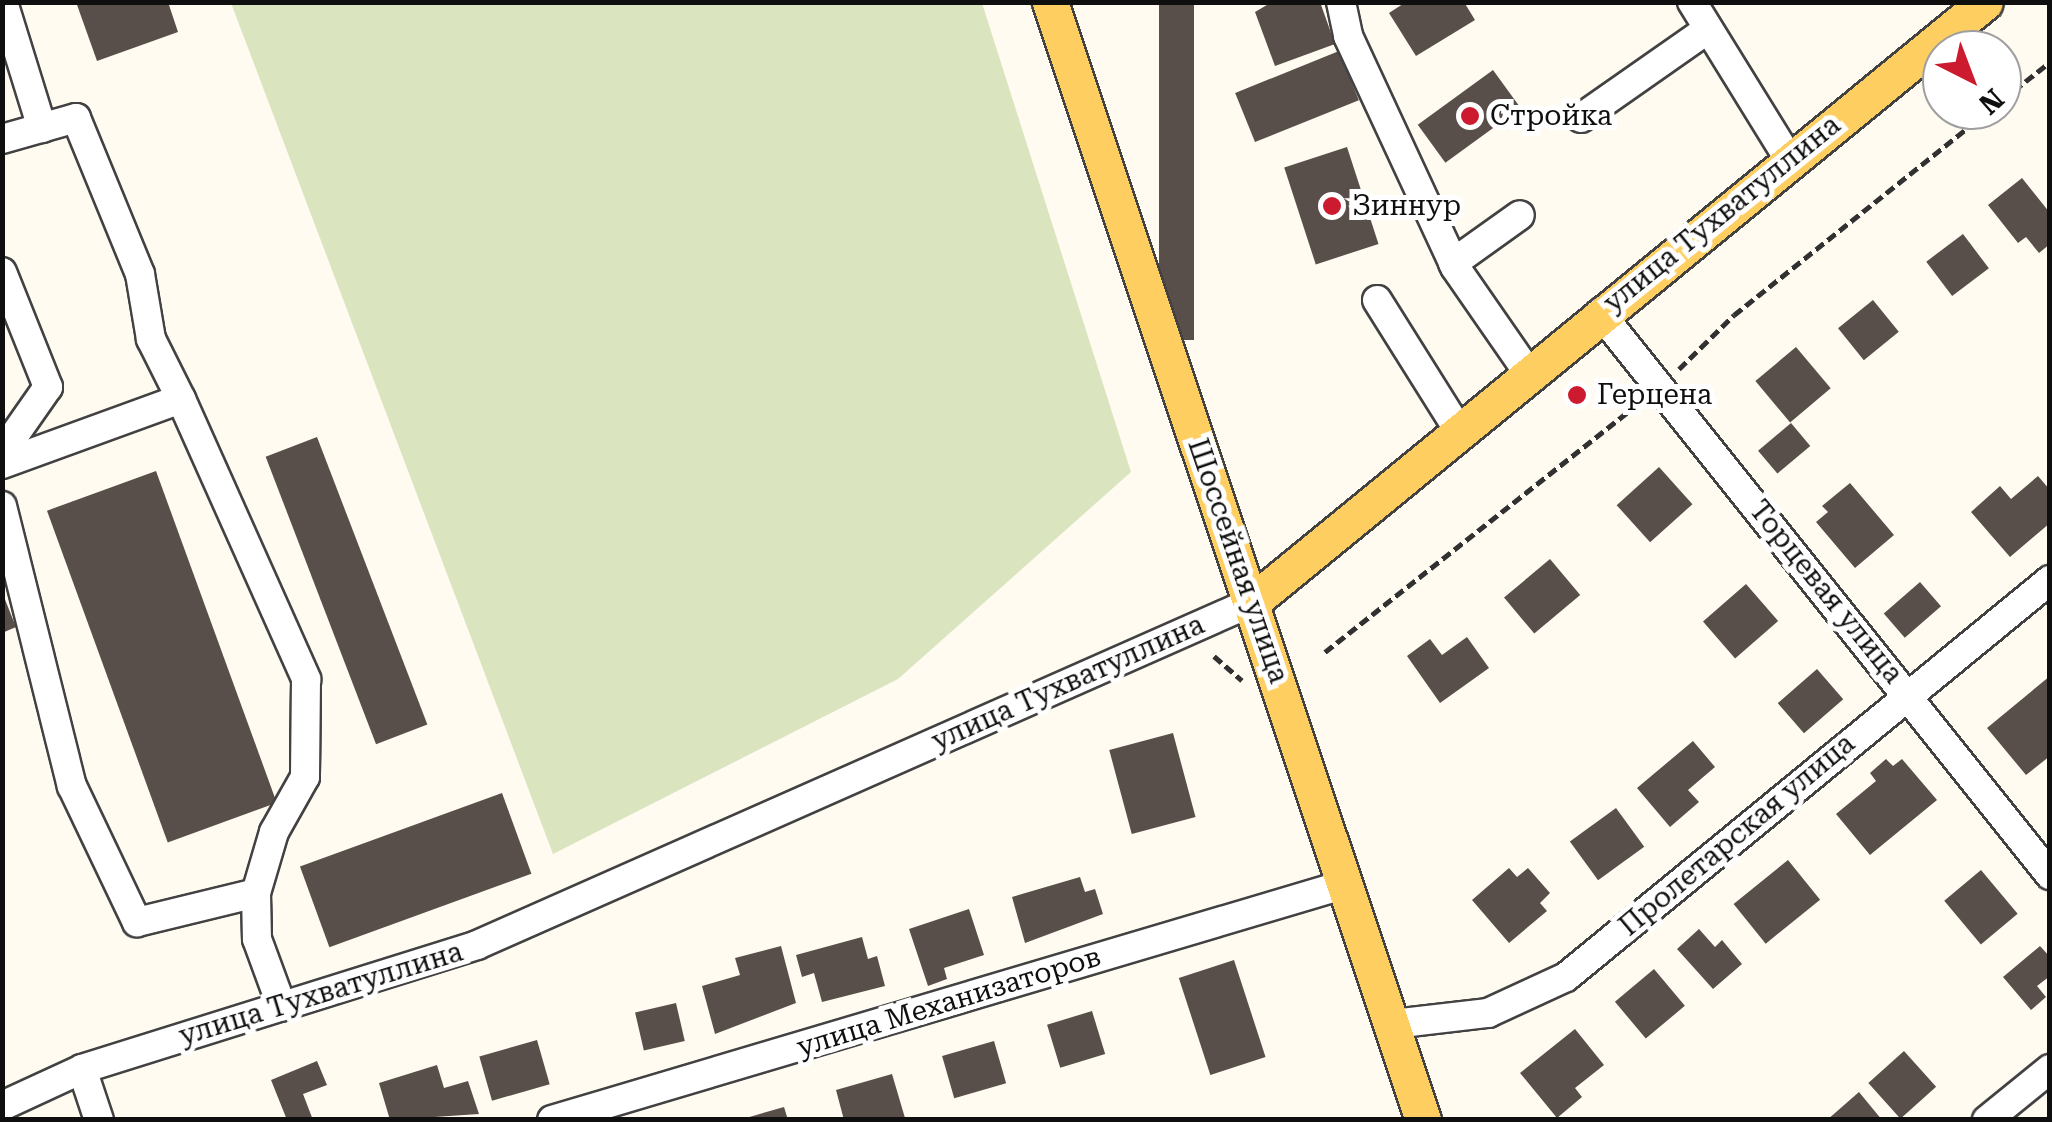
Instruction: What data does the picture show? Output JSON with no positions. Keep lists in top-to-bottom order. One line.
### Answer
{"streets":{"main road":["улица Тухватуллина","Шоссейная улица"],"street":["Торцевая улица","Пролетарская улица","улица Механизаторов"]},"crossings":[["улица Тухватуллина","Шоссейная улица"],["улица Тухватуллина","Торцевая улица"],["Шоссейная улица","Пролетарская улица"],["Шоссейная улица","улица Механизаторов"],["Торцевая улица","Пролетарская улица"]],"places":["Стройка","Зиннур","Герцена"],"north":"bottom right"}
